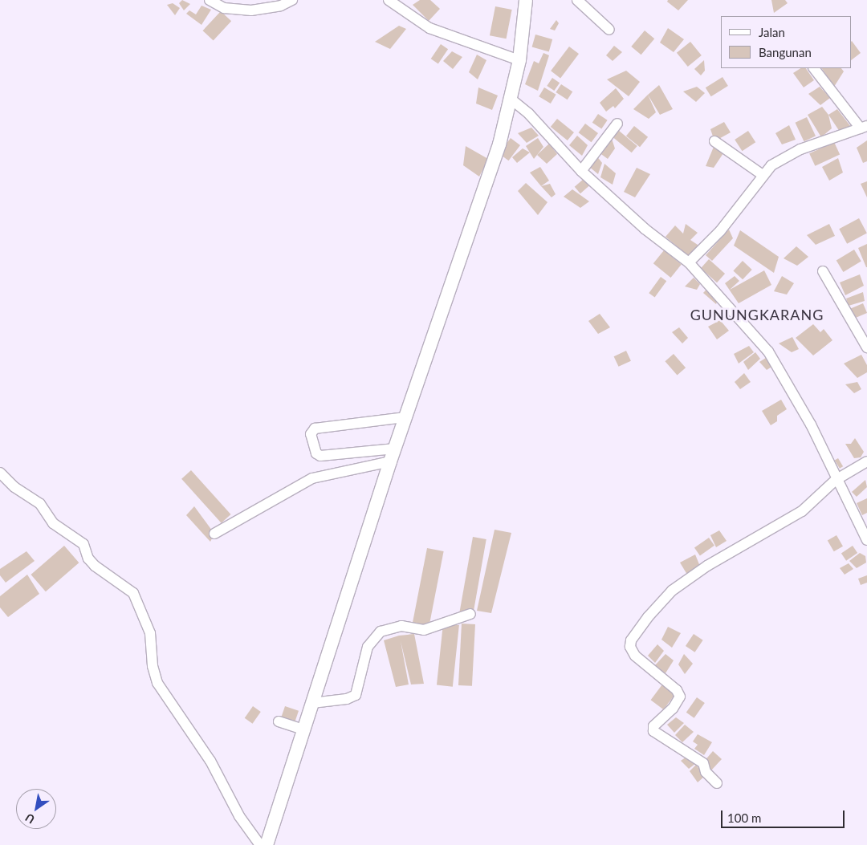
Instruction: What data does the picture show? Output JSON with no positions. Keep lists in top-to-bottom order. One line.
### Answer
{"districts":["GUNUNGKARANG"],"legend":["Jalan","Bangunan"],"scale_bar":"100 m","north":"bottom left"}
